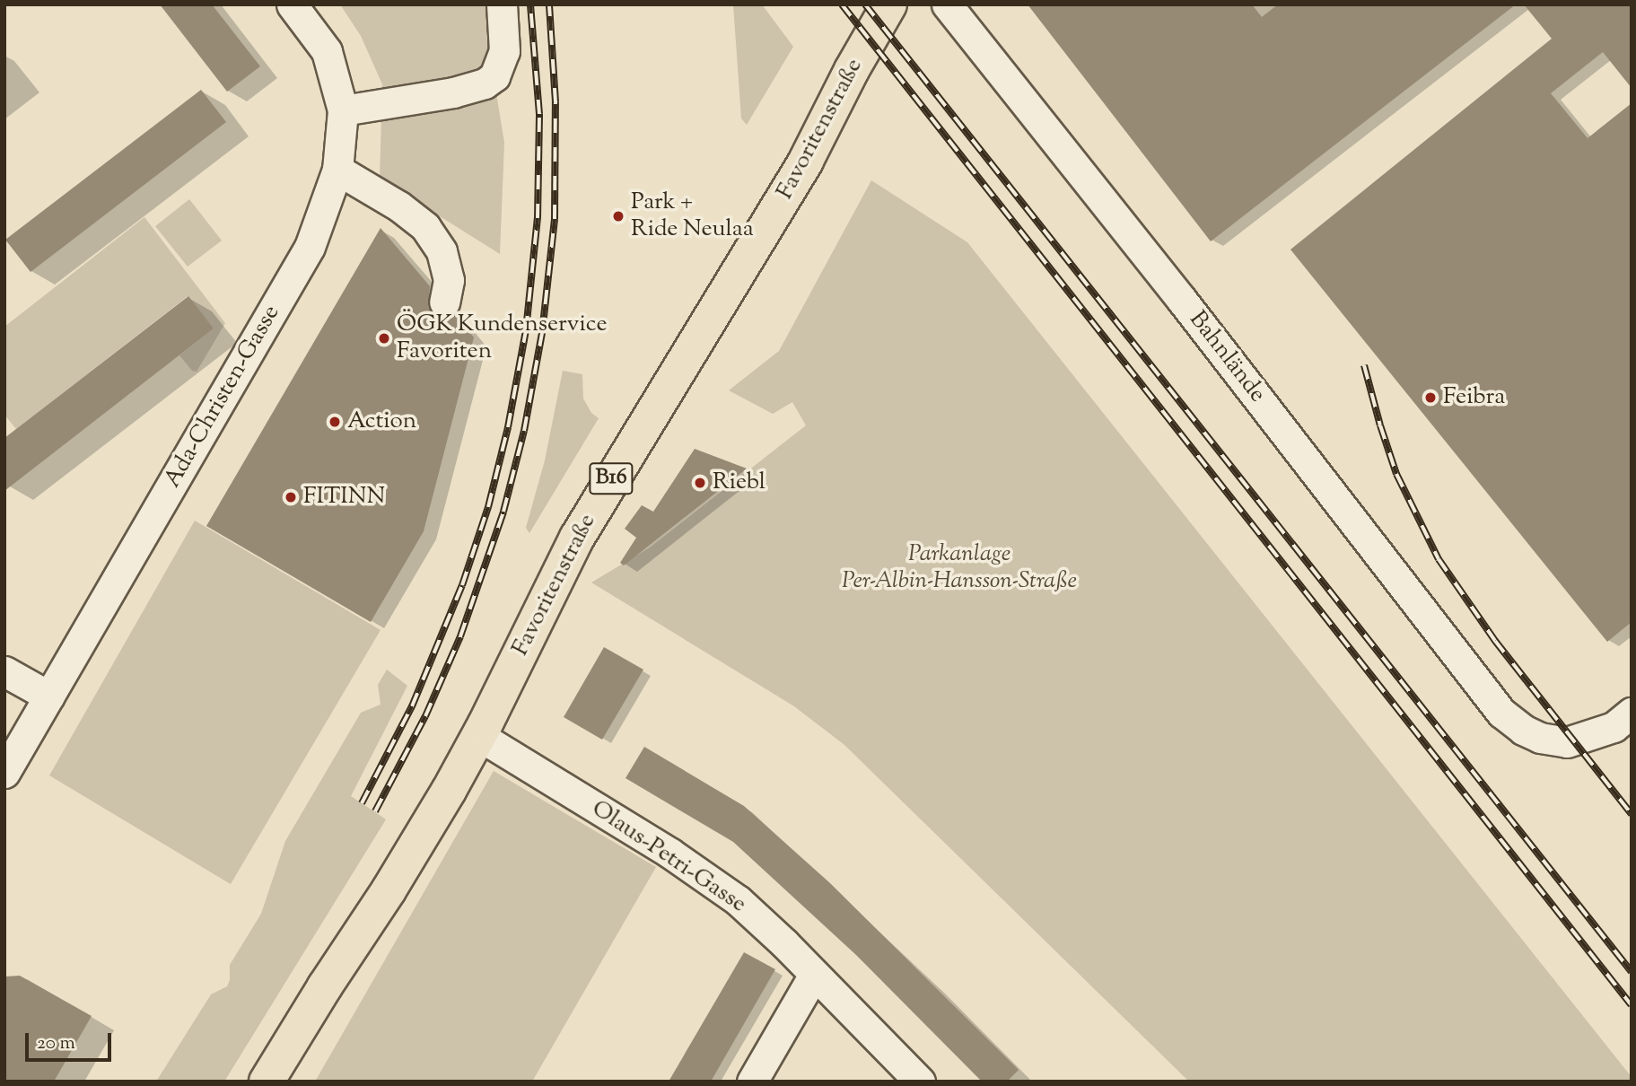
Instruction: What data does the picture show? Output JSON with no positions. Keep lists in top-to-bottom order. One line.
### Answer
{"streets":{"main road":["Favoritenstraße","B16"],"street":["Bahnlände","Ada-Christen-Gasse","Olaus-Petri-Gasse"]},"crossings":[["Favoritenstraße","Olaus-Petri-Gasse"]],"parks":["Parkanlage Per-Albin-Hansson-Straße"],"places":["Park + Ride Neulaa","ÖGK Kundenservice Favoriten","Feibra","Action","Riebl","FITINN"],"scale_bar":"20 m"}
